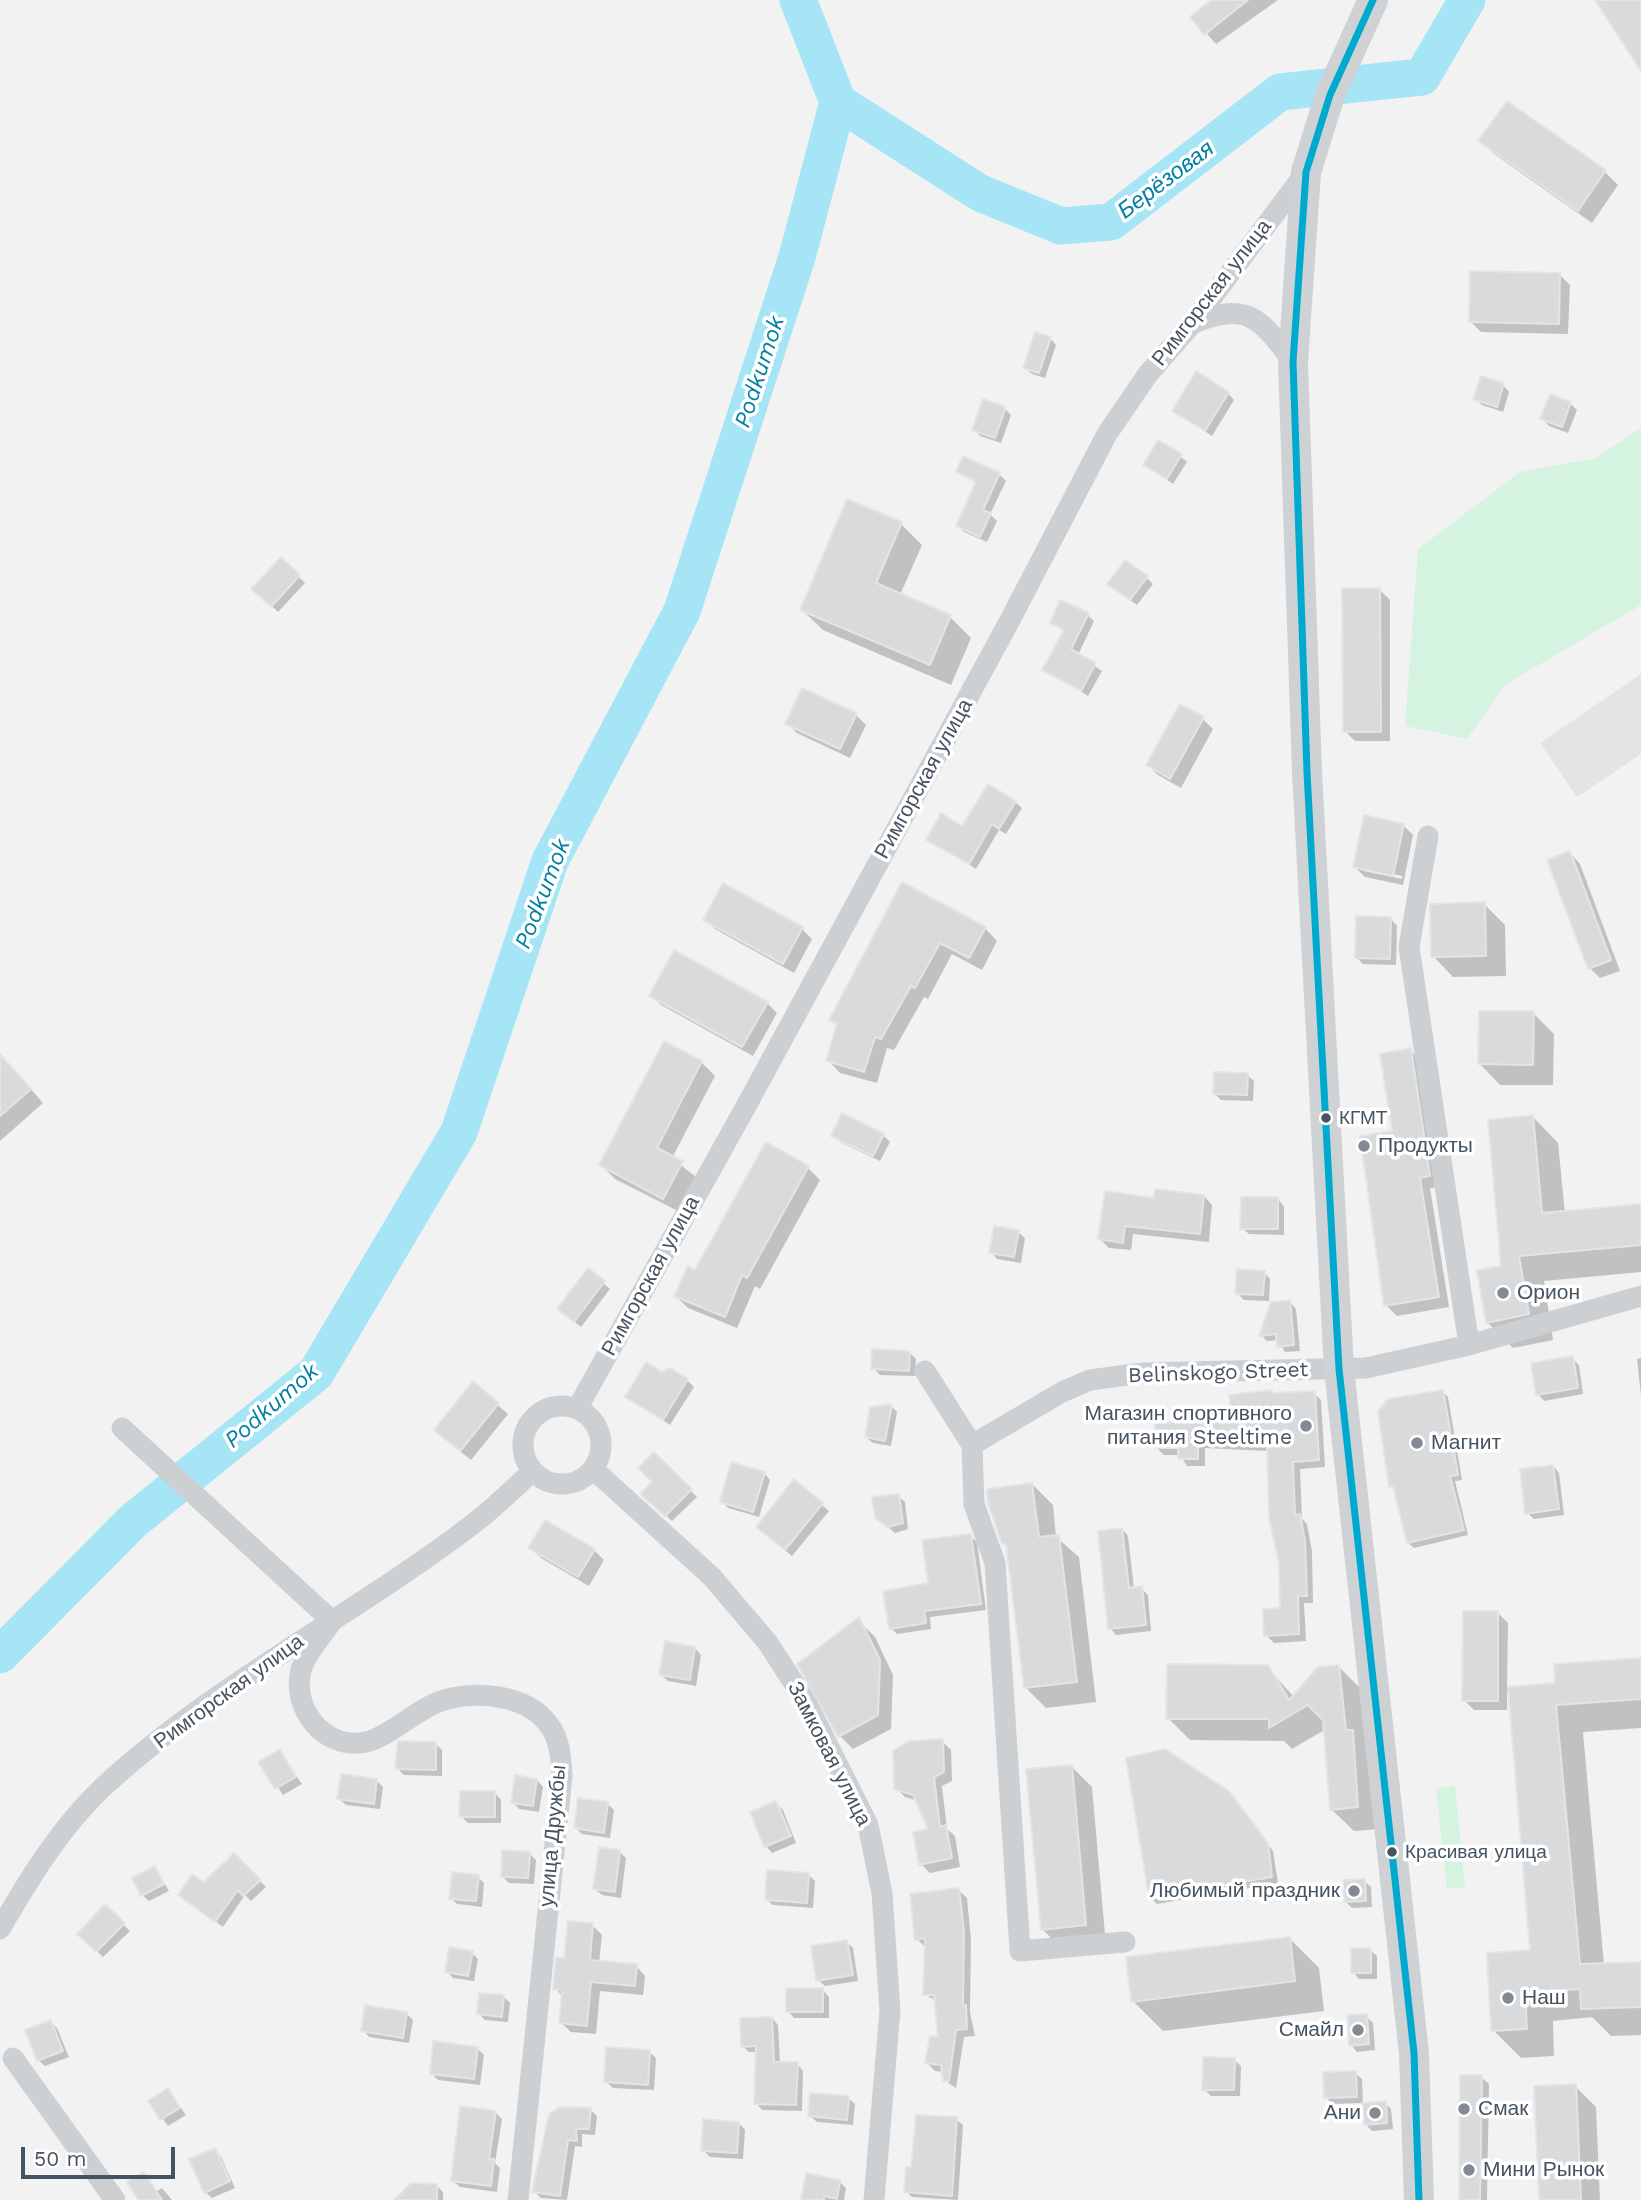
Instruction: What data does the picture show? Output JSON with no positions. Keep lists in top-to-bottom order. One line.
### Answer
{"streets":{"street":["Римгорская улица","Belinskogo Street","Замковая улица","улица Дружбы"]},"crossings":[["Римгорская улица","Замковая улица"],["Римгорская улица","улица Дружбы"]],"water":["Берёзовая","Podkumok"],"places":["КГМТ","Продукты","Орион","Магазин спортивного питания Steeltime","Магнит","Красивая улица","Любимый праздник","Наш","Смайл","Смак","Ани","Мини Рынок"],"scale_bar":"50 m"}
